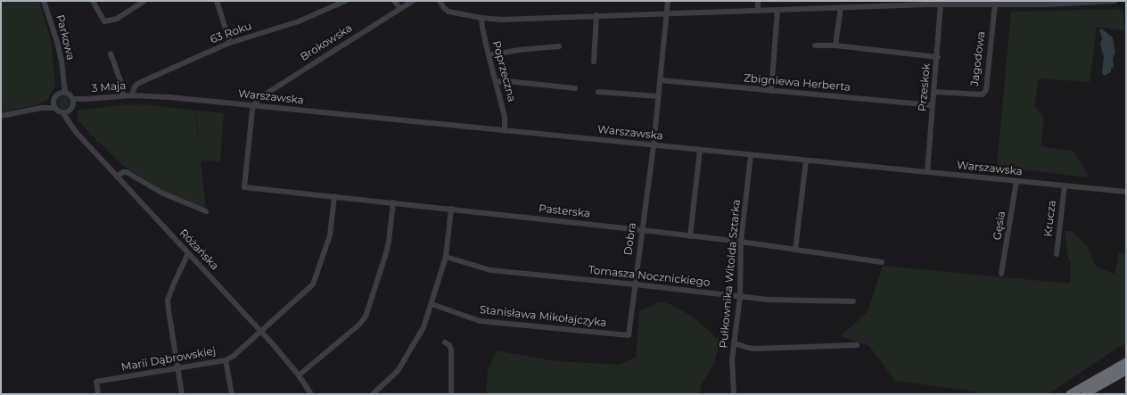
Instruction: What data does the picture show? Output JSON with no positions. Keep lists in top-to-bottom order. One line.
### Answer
{"streets":{"street":["63 Roku","Parkowa","Brokowska","Jagodowa","Poprzeczna","Zbigniewa Herberta","3 Maja","Przeskok","Warszawska","Pasterska","Krucza","Gęsia","Dobra","Różańska","Pułkownika Witolda Sztarka","Tomasza Nocznickiego","Stanisława Mikołajczyka","Marii Dąbrowskiej"]},"crossings":[["63 Roku","3 Maja"],["63 Roku","Warszawska"],["Parkowa","3 Maja"],["Parkowa","Różańska"],["Brokowska","Warszawska"],["Brokowska","Pasterska"],["Jagodowa","Przeskok"],["Poprzeczna","Warszawska"],["Zbigniewa Herberta","Przeskok"],["Zbigniewa Herberta","Dobra"],["3 Maja","Warszawska"],["3 Maja","Różańska"],["Przeskok","Warszawska"],["Warszawska","Pasterska"],["Warszawska","Krucza"],["Warszawska","Gęsia"],["Warszawska","Dobra"],["Warszawska","Pułkownika Witolda Sztarka"],["Pasterska","Dobra"],["Pasterska","Pułkownika Witolda Sztarka"],["Pasterska","Marii Dąbrowskiej"],["Dobra","Tomasza Nocznickiego"],["Dobra","Stanisława Mikołajczyka"],["Różańska","Marii Dąbrowskiej"],["Pułkownika Witolda Sztarka","Tomasza Nocznickiego"]]}
